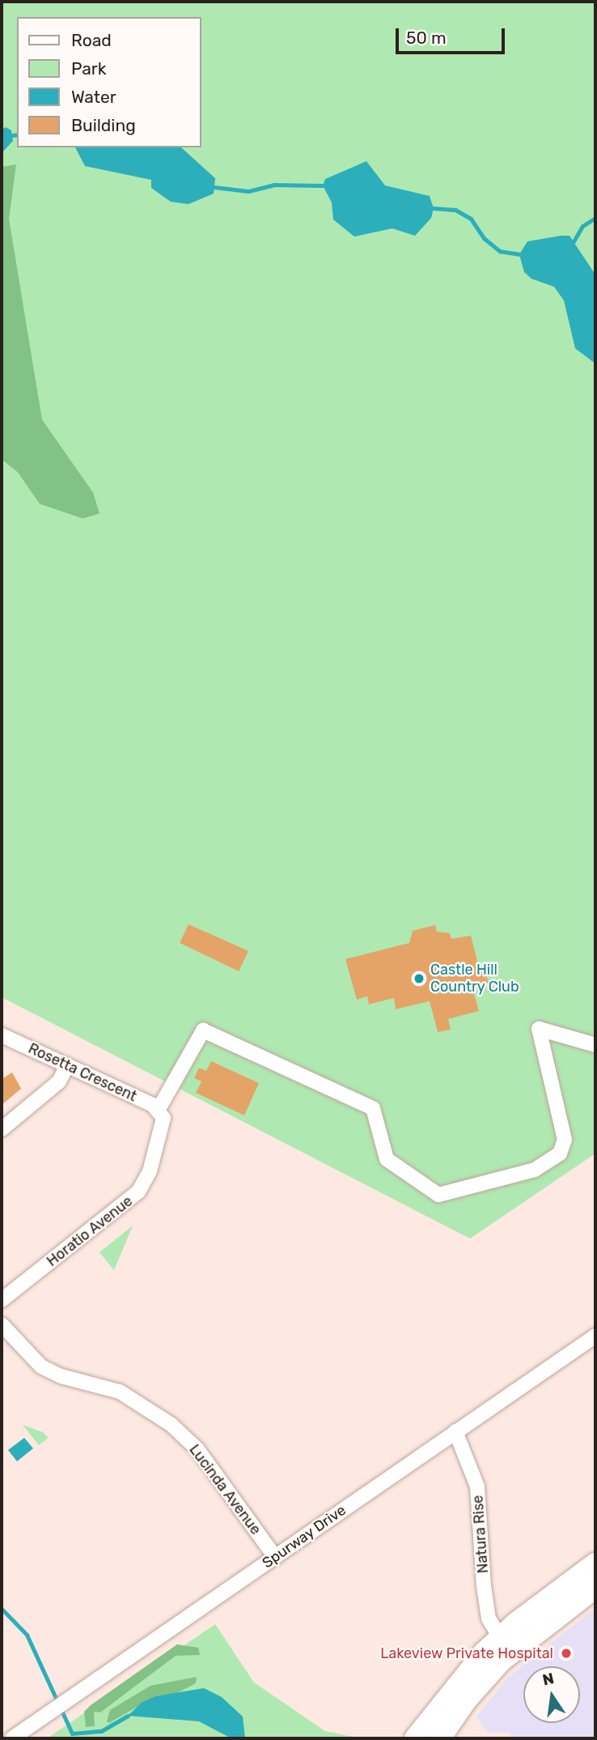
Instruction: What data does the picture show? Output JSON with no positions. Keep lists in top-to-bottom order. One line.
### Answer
{"streets":{"street":["Rosetta Crescent","Horatio Avenue","Lucinda Avenue","Natura Rise","Spurway Drive"]},"crossings":[["Rosetta Crescent","Horatio Avenue"],["Lucinda Avenue","Spurway Drive"],["Natura Rise","Spurway Drive"]],"places":["Castle Hill Country Club","Lakeview Private Hospital"],"legend":["Road","Park","Water","Building"],"scale_bar":"50 m","north":"top"}
